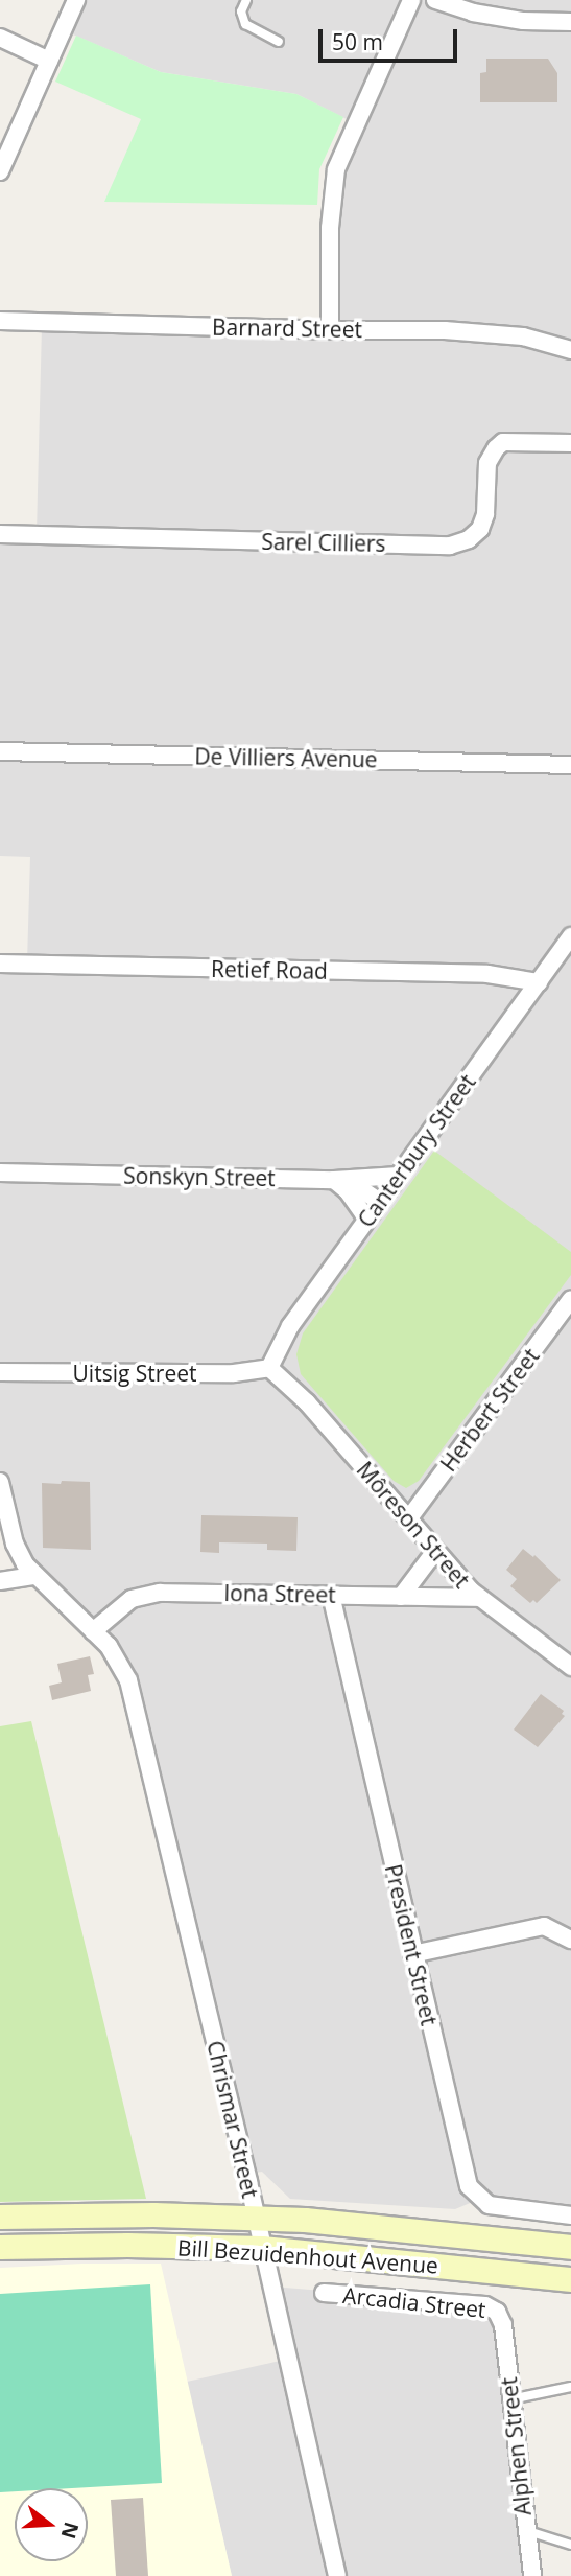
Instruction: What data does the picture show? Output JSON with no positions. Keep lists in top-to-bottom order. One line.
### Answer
{"streets":{"main road":["Bill Bezuidenhout Avenue"],"street":["Barnard Street","Sarel Cilliers","De Villiers Avenue","Retief Road","Canterbury Street","Sonskyn Street","Uitsig Street","Herbert Street","Môreson Street","Iona Street","President Street","Chrismar Street","Arcadia Street","Alphen Street"]},"crossings":[["Retief Road","Canterbury Street"],["Canterbury Street","Sonskyn Street"],["Canterbury Street","Uitsig Street"],["Canterbury Street","Môreson Street"],["Uitsig Street","Môreson Street"],["Herbert Street","Môreson Street"],["Môreson Street","Iona Street"],["Iona Street","President Street"],["Iona Street","Chrismar Street"],["Chrismar Street","Bill Bezuidenhout Avenue"],["Arcadia Street","Alphen Street"]],"scale_bar":"50 m","north":"right"}
